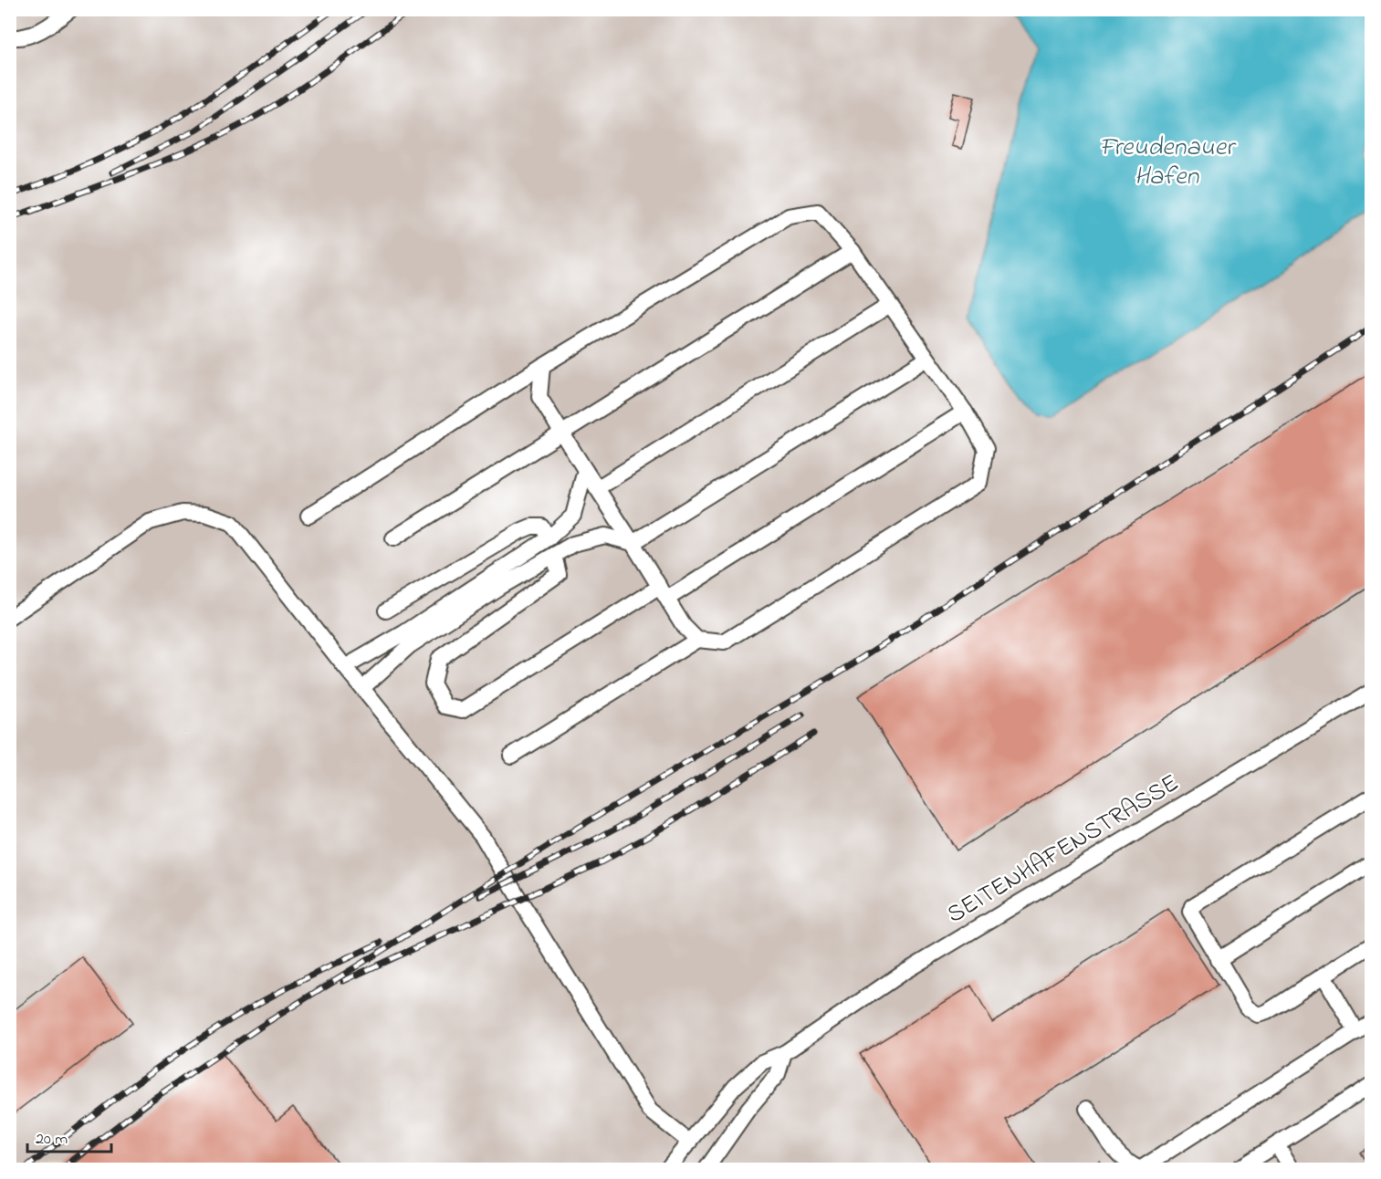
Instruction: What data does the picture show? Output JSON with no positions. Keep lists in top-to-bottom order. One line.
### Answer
{"streets":{"lane":["SEITENHAFENSTRASSE"]},"water":["Freudenauer Hafen"],"scale_bar":"20 m"}
